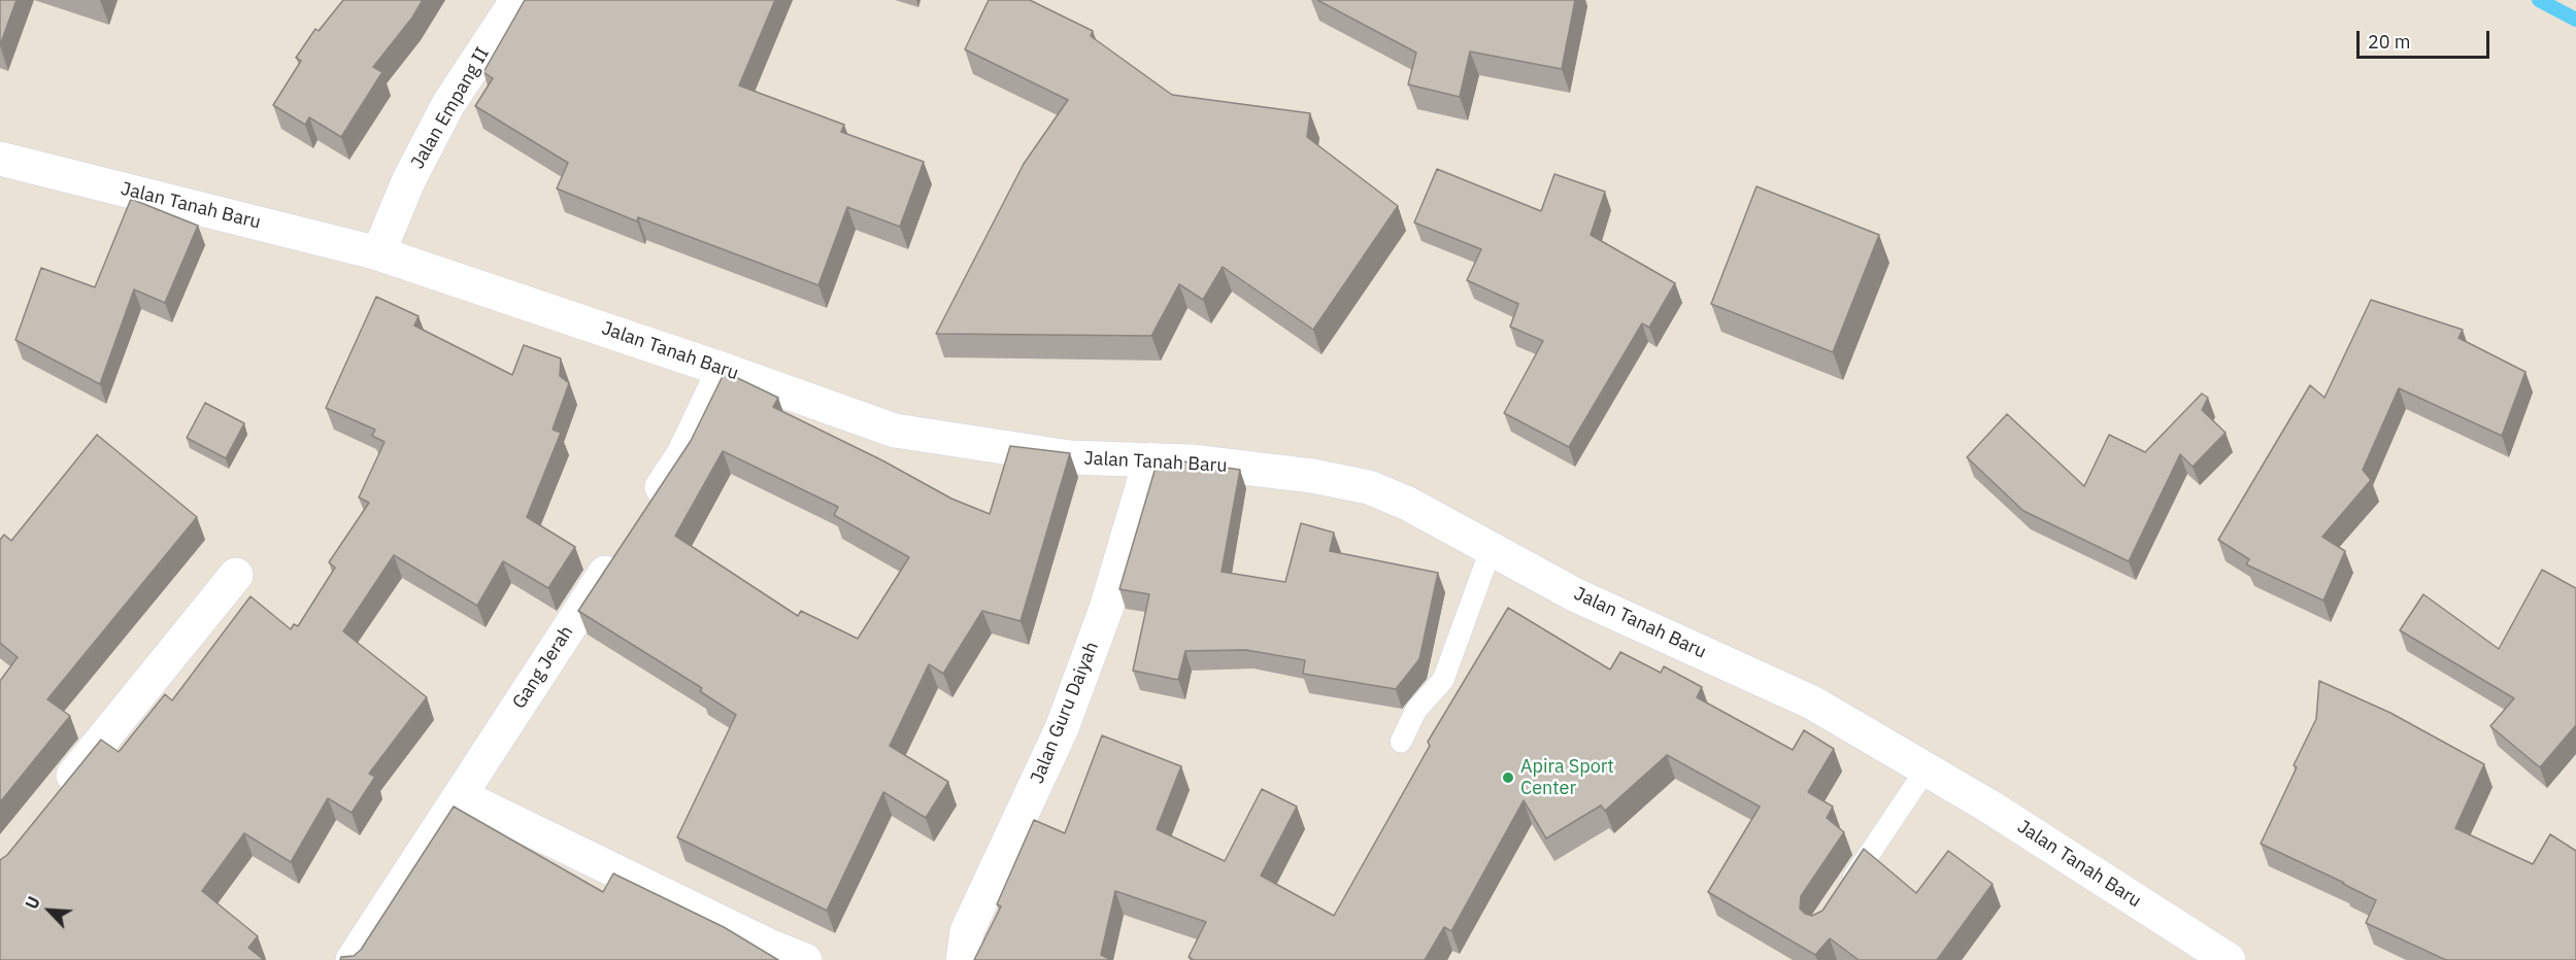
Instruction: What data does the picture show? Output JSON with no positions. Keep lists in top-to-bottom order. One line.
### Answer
{"streets":{"main road":["Jalan Empang II","Jalan Tanah Baru","Gang Jerah","Jalan Guru Daiyah"]},"crossings":[["Jalan Empang II","Jalan Tanah Baru"],["Jalan Tanah Baru","Jalan Guru Daiyah"]],"places":["Apira Sport Center"],"scale_bar":"20 m","north":"top left"}
